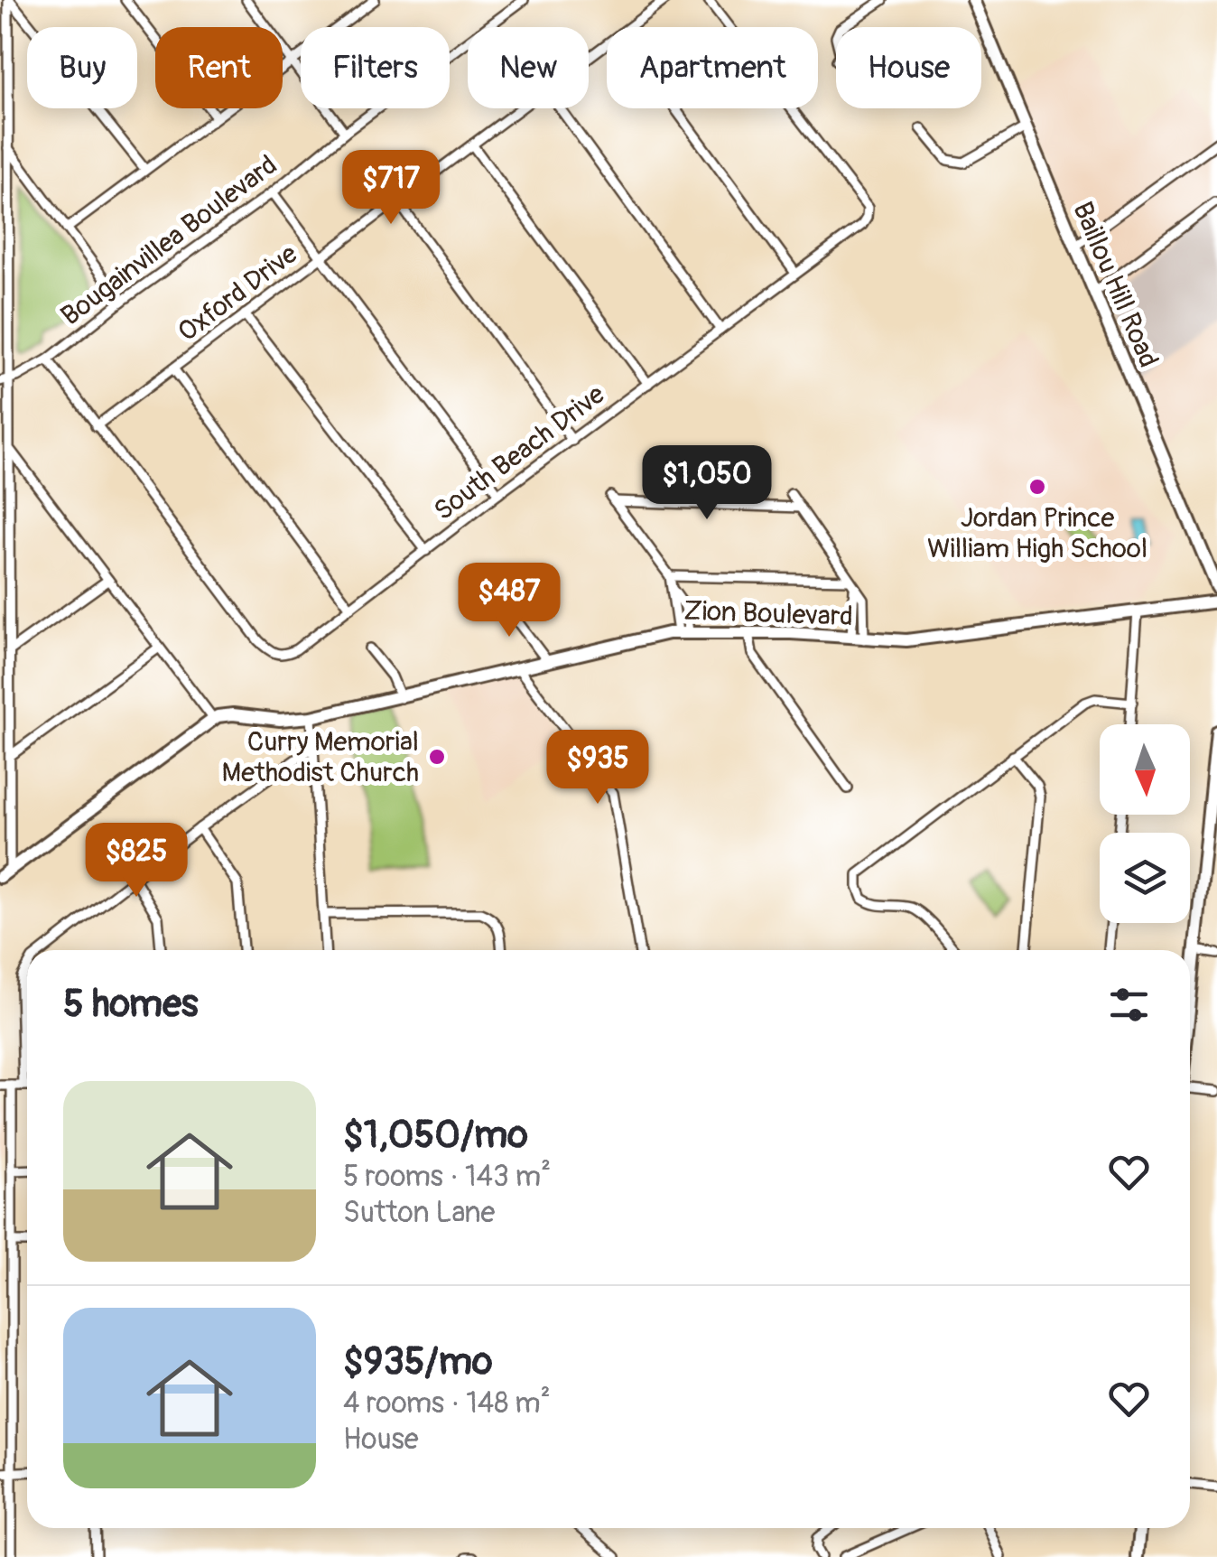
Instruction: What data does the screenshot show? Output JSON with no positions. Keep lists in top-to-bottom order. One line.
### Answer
{"streets":{"main road":["Baillou Hill Road","Zion Boulevard"],"street":["Bougainvillea Boulevard","Oxford Drive","South Beach Drive"]},"crossings":[["Bougainvillea Boulevard","South Beach Drive"],["Oxford Drive","South Beach Drive"]],"places":["Jordan Prince William High School","Curry Memorial Methodist Church"],"north":"bottom","page":{"chip":["Buy","Rent","Filters","New","Apartment","House"],"price":["$717","$1,050","$487","$935","$825"],"heading":"5 homes","list":[{"name":"$1,050/mo","note":"5 rooms · 143 m² · Sutton Lane"},{"name":"$935/mo","note":"4 rooms · 148 m² · House"}]}}
